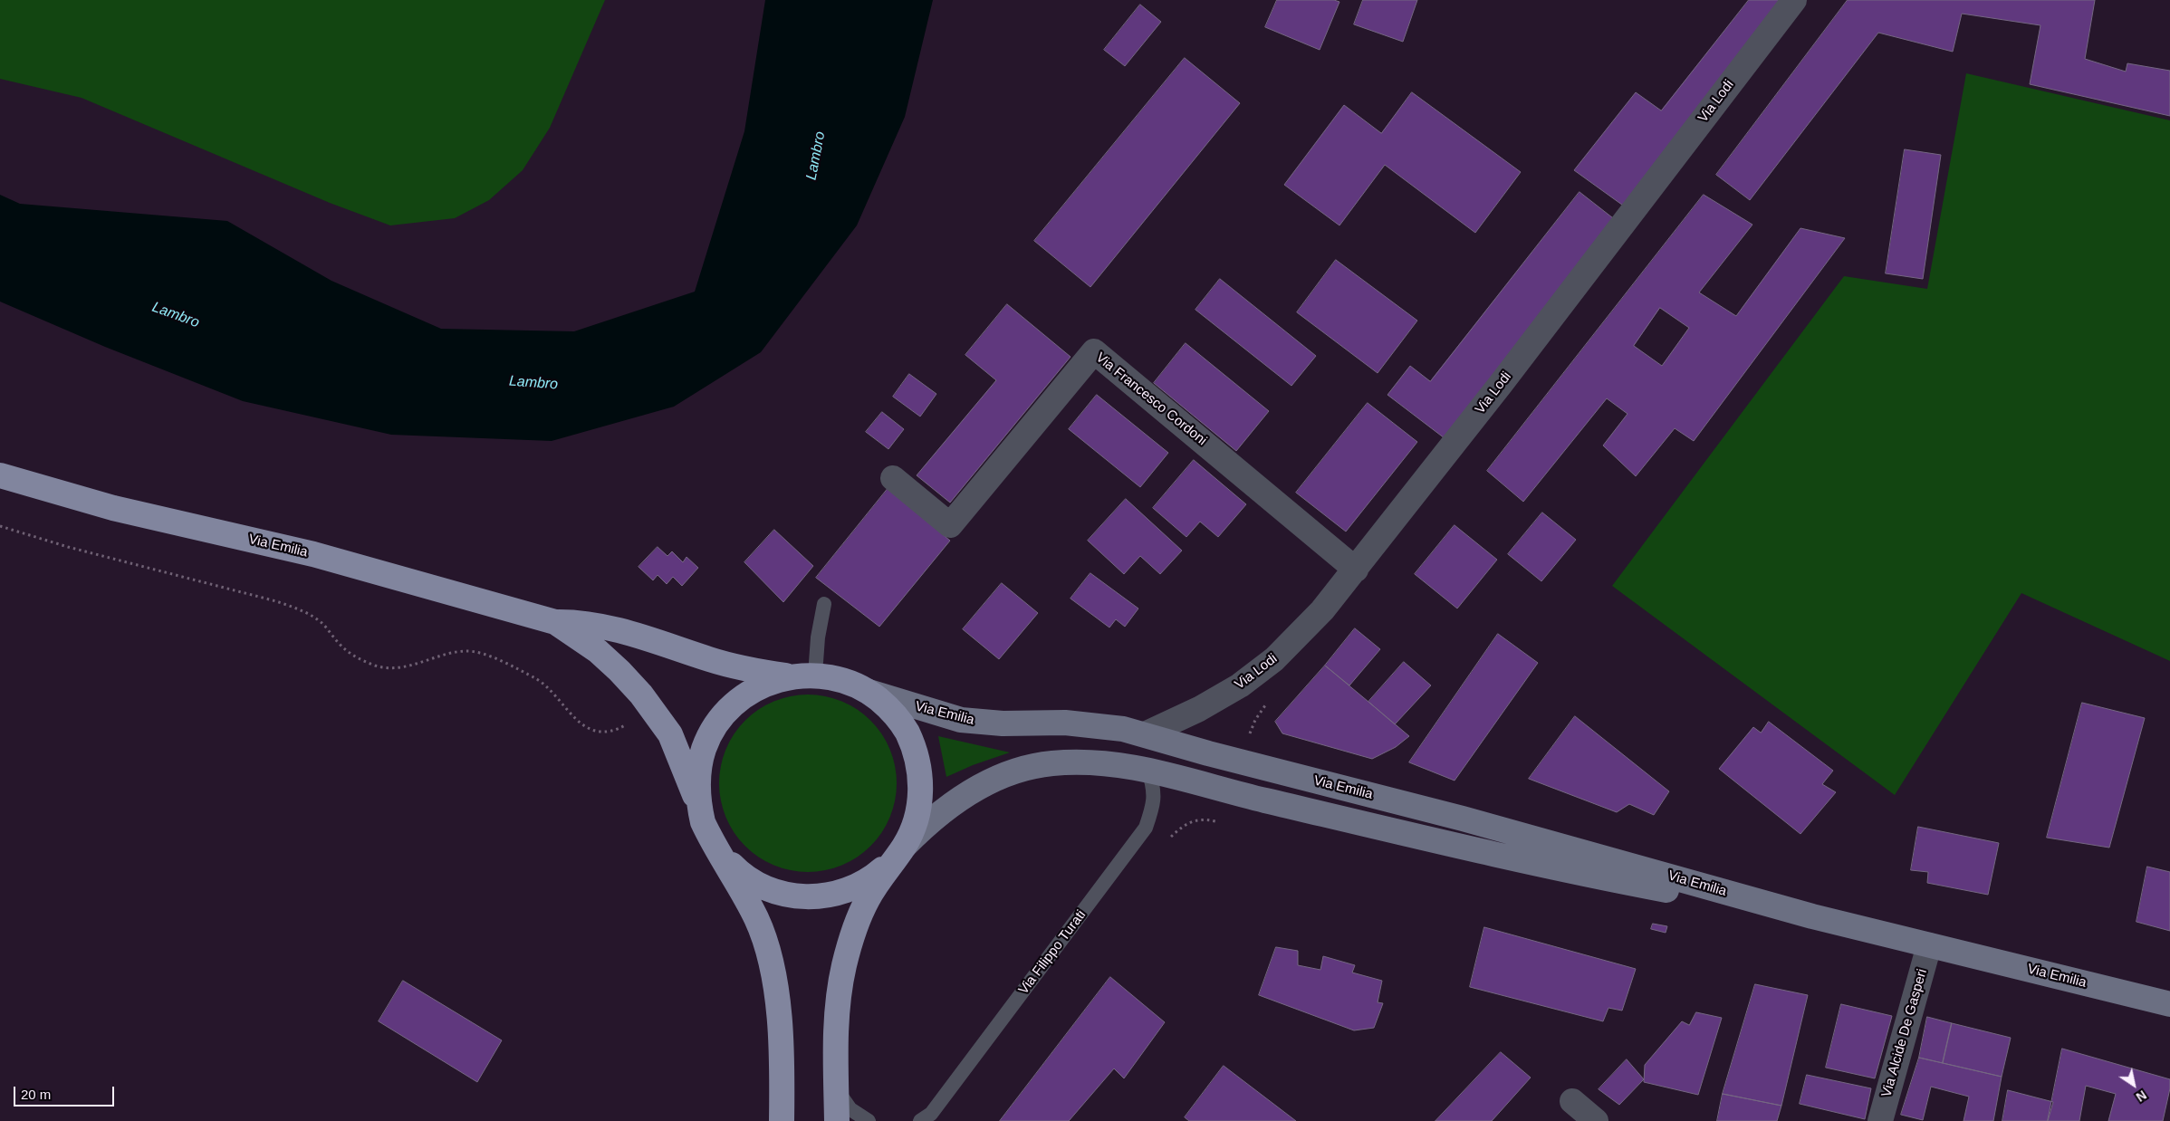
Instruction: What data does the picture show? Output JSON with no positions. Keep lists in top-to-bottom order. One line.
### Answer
{"streets":{"main road":["Via Emilia"],"street":["Via Lodi","Via Francesco Cordoni","Via Alcide De Gasperi"],"lane":["Via Filippo Turati"]},"crossings":[["Via Lodi","Via Francesco Cordoni"],["Via Lodi","Via Emilia"],["Via Emilia","Via Filippo Turati"],["Via Emilia","Via Alcide De Gasperi"]],"water":["Lambro"],"scale_bar":"20 m","north":"bottom right"}
